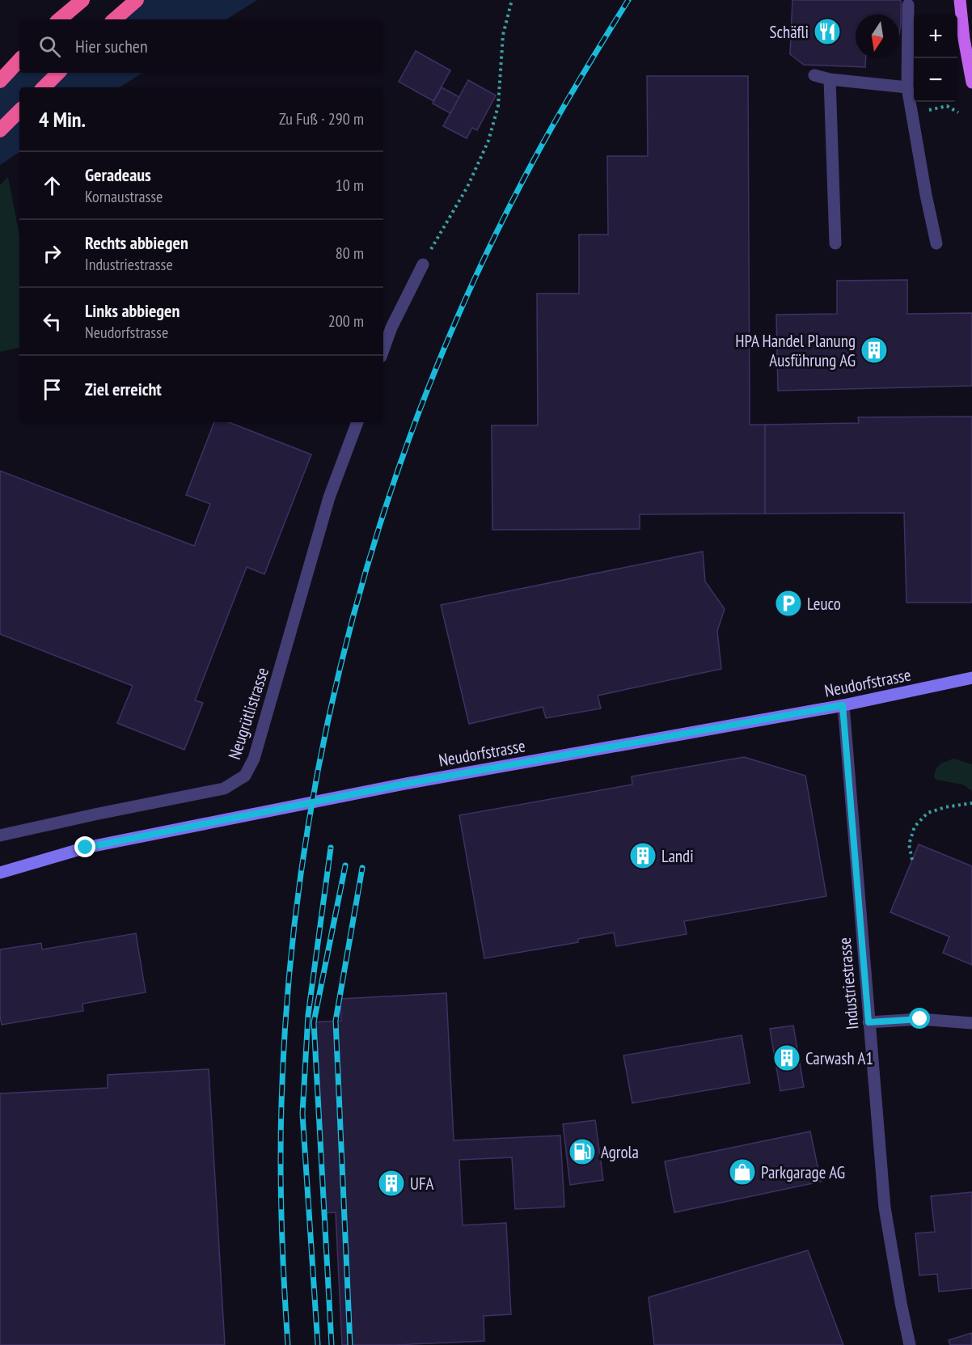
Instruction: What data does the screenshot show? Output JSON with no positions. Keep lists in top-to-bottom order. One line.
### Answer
{"streets":{"main road":["Neudorfstrasse"],"street":["Neugrütlistrasse","Industriestrasse"]},"crossings":[["Neudorfstrasse","Industriestrasse"]],"places":{"restaurant":["Schäfli"],"building":["HPA Handel Planung Ausführung AG","Landi","Carwash A1","UFA"],"parking":["Leuco"],"fuel station":["Agrola"],"shop":["Parkgarage AG"]},"north":"bottom","page":{"map_buttons":["+","−"],"search":"Hier suchen","heading":["4 Min.","Zu Fuß · 290 m"],"list":[["Geradeaus","Kornaustrasse","10 m"],["Rechts abbiegen","Industriestrasse","80 m"],["Links abbiegen","Neudorfstrasse","200 m"],"Ziel erreicht"]}}
